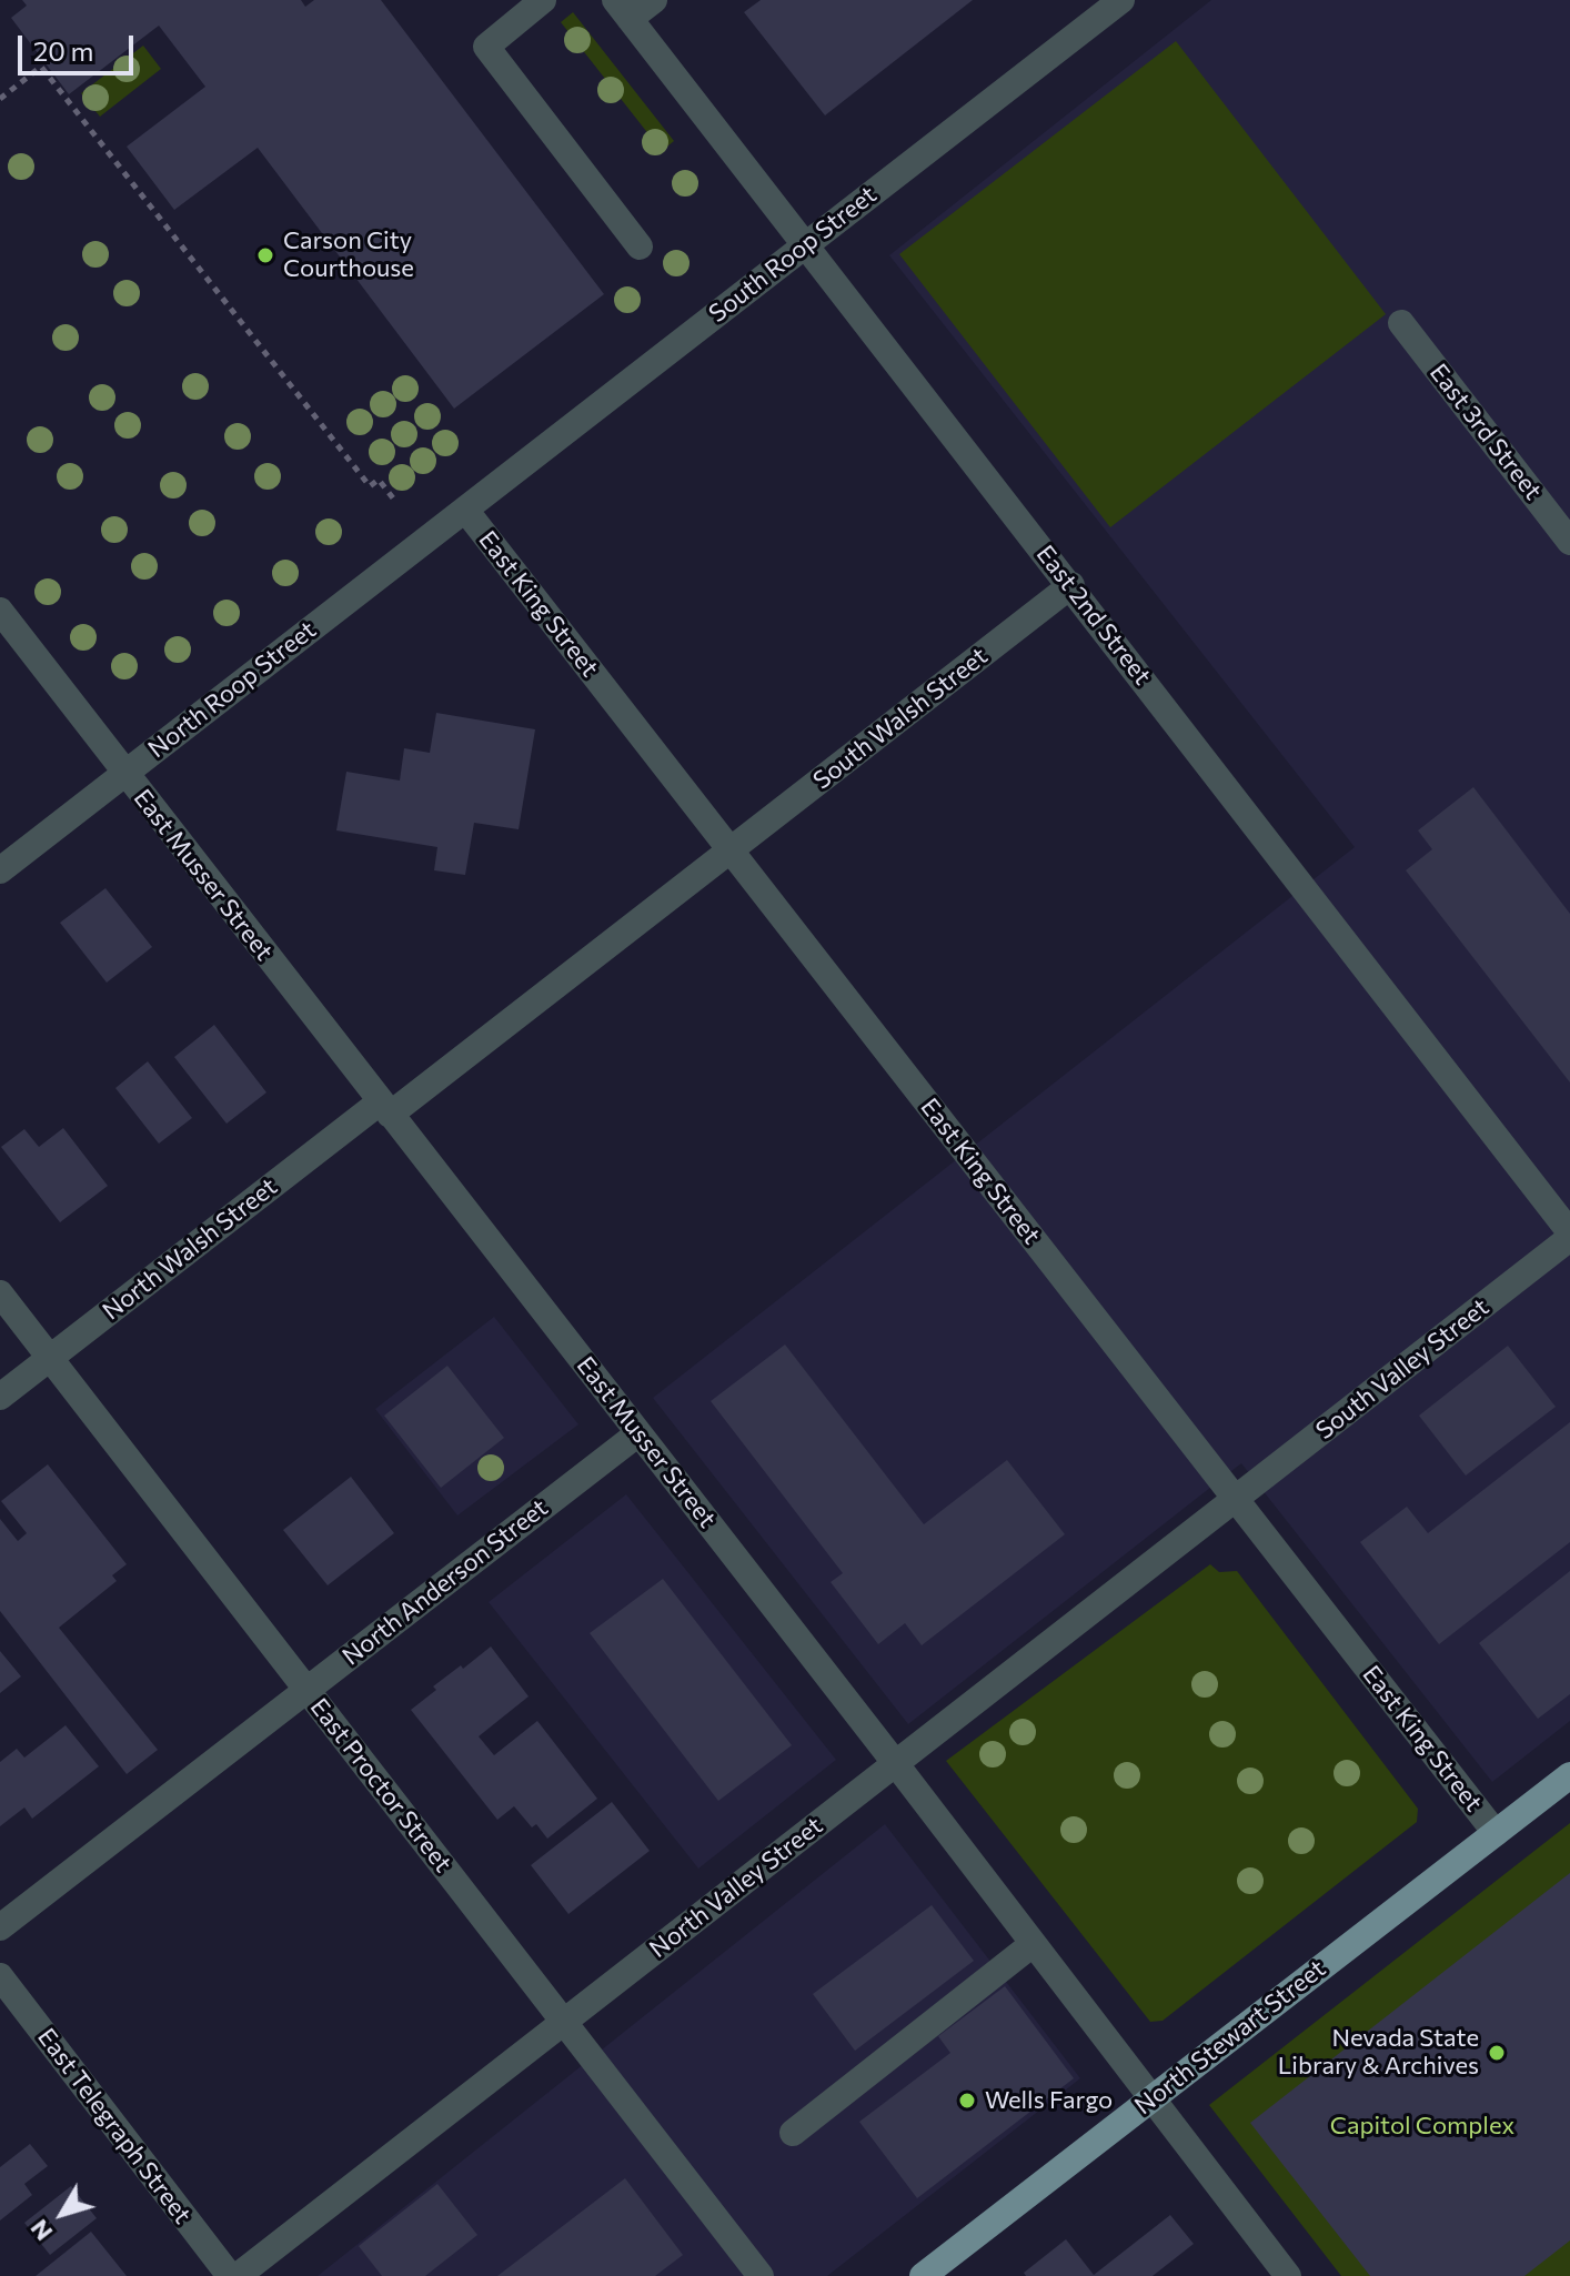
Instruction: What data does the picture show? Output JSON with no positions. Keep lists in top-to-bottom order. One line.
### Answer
{"streets":{"main road":["North Stewart Street"],"street":["South Roop Street","East 3rd Street","East King Street","East 2nd Street","North Roop Street","South Walsh Street","East Musser Street","North Walsh Street","South Valley Street","North Anderson Street","East Proctor Street","North Valley Street","East Telegraph Street"]},"crossings":[["South Roop Street","East King Street"],["South Roop Street","East 2nd Street"],["South Roop Street","North Roop Street"],["East King Street","North Roop Street"],["East King Street","South Walsh Street"],["East King Street","North Walsh Street"],["East King Street","South Valley Street"],["East King Street","North Valley Street"],["East King Street","North Stewart Street"],["East 2nd Street","South Walsh Street"],["East 2nd Street","South Valley Street"],["North Roop Street","East Musser Street"],["South Walsh Street","North Walsh Street"],["East Musser Street","North Walsh Street"],["East Musser Street","North Anderson Street"],["East Musser Street","North Valley Street"],["East Musser Street","North Stewart Street"],["North Walsh Street","East Proctor Street"],["South Valley Street","North Valley Street"],["North Anderson Street","East Proctor Street"],["East Proctor Street","North Valley Street"]],"parks":["Capitol Complex"],"places":["Carson City Courthouse","Nevada State Library & Archives","Wells Fargo"],"scale_bar":"20 m","north":"bottom left"}
